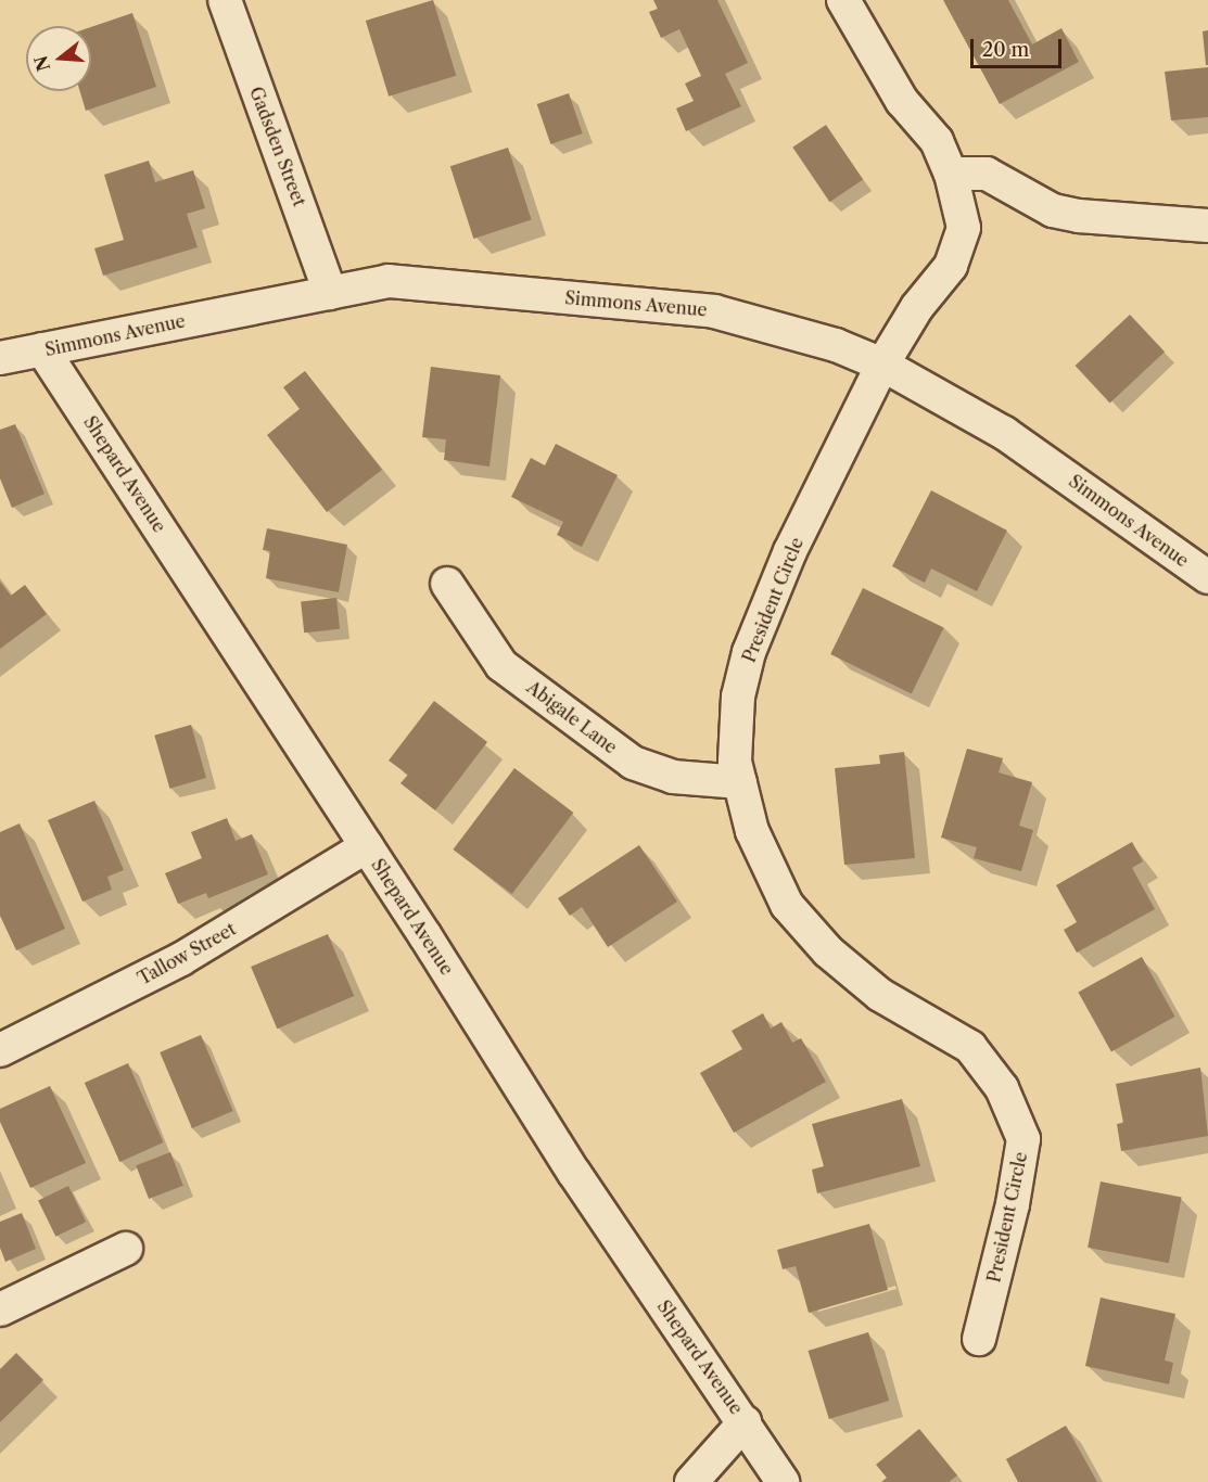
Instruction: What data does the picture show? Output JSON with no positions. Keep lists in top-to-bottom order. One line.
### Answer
{"streets":{"street":["Gadsden Street","Simmons Avenue","Shepard Avenue","President Circle","Abigale Lane","Tallow Street"]},"crossings":[["Gadsden Street","Simmons Avenue"],["Simmons Avenue","Shepard Avenue"],["Simmons Avenue","President Circle"],["Shepard Avenue","Tallow Street"],["President Circle","Abigale Lane"]],"scale_bar":"20 m","north":"left"}
